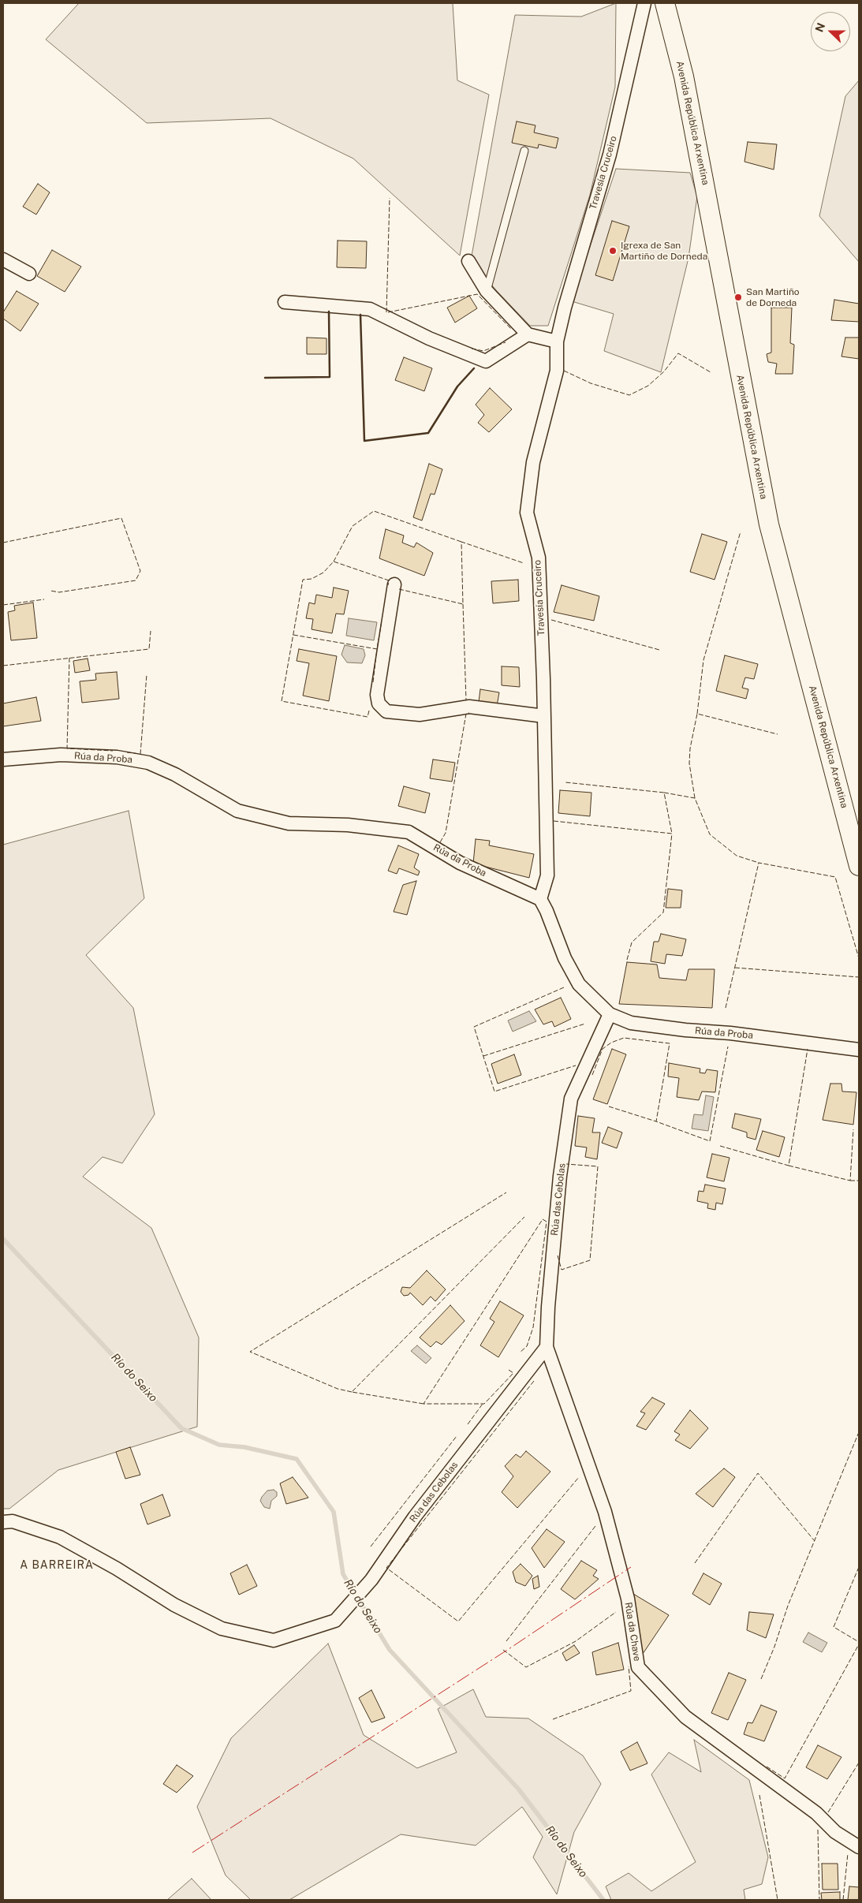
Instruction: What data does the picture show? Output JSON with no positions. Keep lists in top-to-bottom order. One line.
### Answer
{"streets":{"main road":["Avenida República Arxentina"],"street":["Travesía Cruceiro","Rúa da Proba","Rúa das Cebolas","Rúa da Chave"]},"crossings":[["Travesía Cruceiro","Rúa da Proba"],["Rúa da Proba","Rúa das Cebolas"],["Rúa das Cebolas","Rúa da Chave"]],"districts":["A BARREIRA"],"water":["Río do Seixo"],"places":["Igrexa de San Martiño de Dorneda","San Martiño de Dorneda"],"north":"left"}
